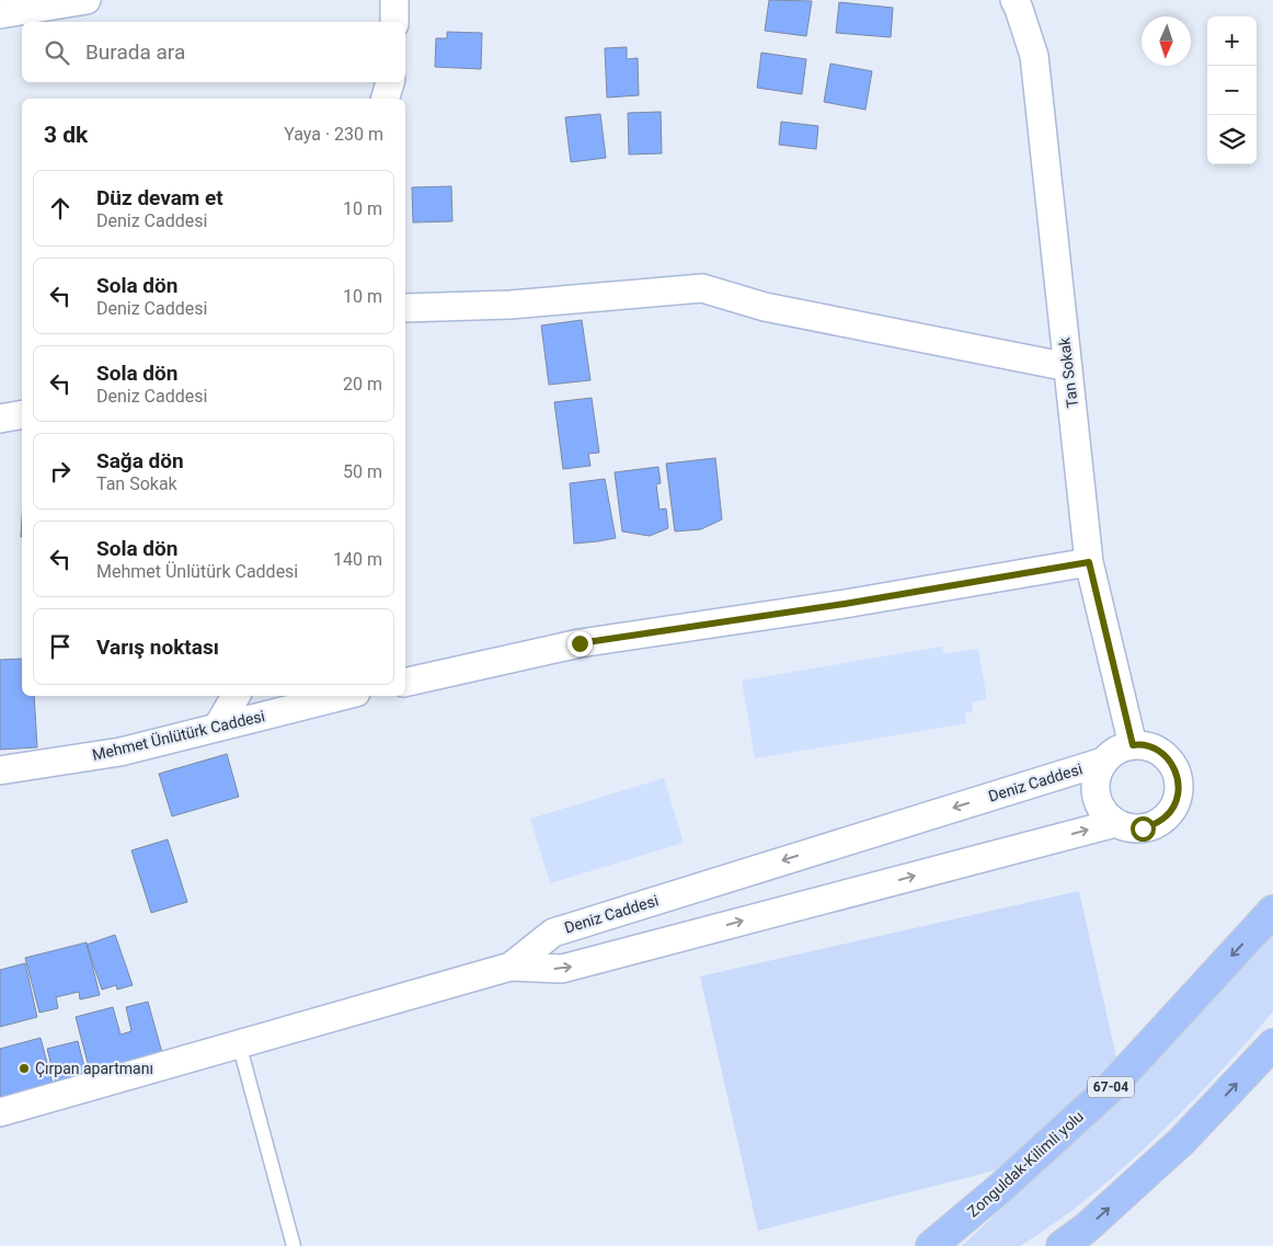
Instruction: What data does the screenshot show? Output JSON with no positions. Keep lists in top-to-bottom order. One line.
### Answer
{"streets":{"highway":["67-04","Zonguldak-Kilimli yolu"],"street":["Tan Sokak","Mehmet Ünlütürk Caddesi","Deniz Caddesi"]},"crossings":[["Tan Sokak","Deniz Caddesi"]],"places":["Çırpan apartmanı"],"north":"bottom","page":{"map_buttons":["+","−"],"search":"Burada ara","heading":["3 dk","Yaya · 230 m"],"list":[["Düz devam et","Deniz Caddesi","10 m"],["Sola dön","Deniz Caddesi","10 m"],["Sola dön","Deniz Caddesi","20 m"],["Sağa dön","Tan Sokak","50 m"],["Sola dön","Mehmet Ünlütürk Caddesi","140 m"],"Varış noktası"]}}
